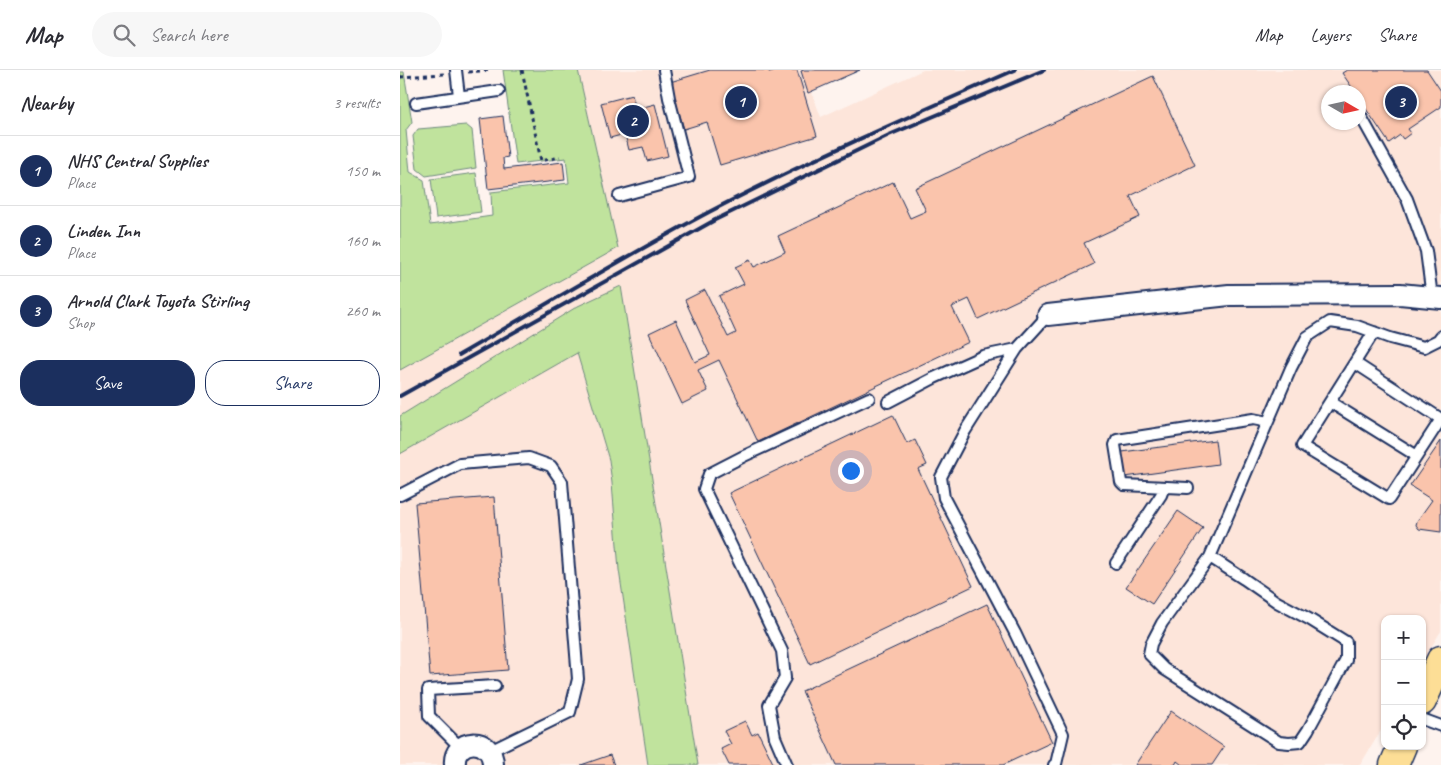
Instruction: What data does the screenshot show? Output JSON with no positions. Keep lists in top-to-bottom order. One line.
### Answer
{"north":"right","page":{"header":"Map","search":"Search here","nav":["Map","Layers","Share"],"heading":["Nearby","3 results"],"pins":["1","3","2"],"list":[{"mark":"1","name":"NHS Central Supplies","note":"Place","value":"150 m"},{"mark":"2","name":"Linden Inn","note":"Place","value":"160 m"},{"mark":"3","name":"Arnold Clark Toyota Stirling","note":"Shop","value":"260 m"}],"buttons":["Save","Share"],"map_buttons":["+","−"]}}
